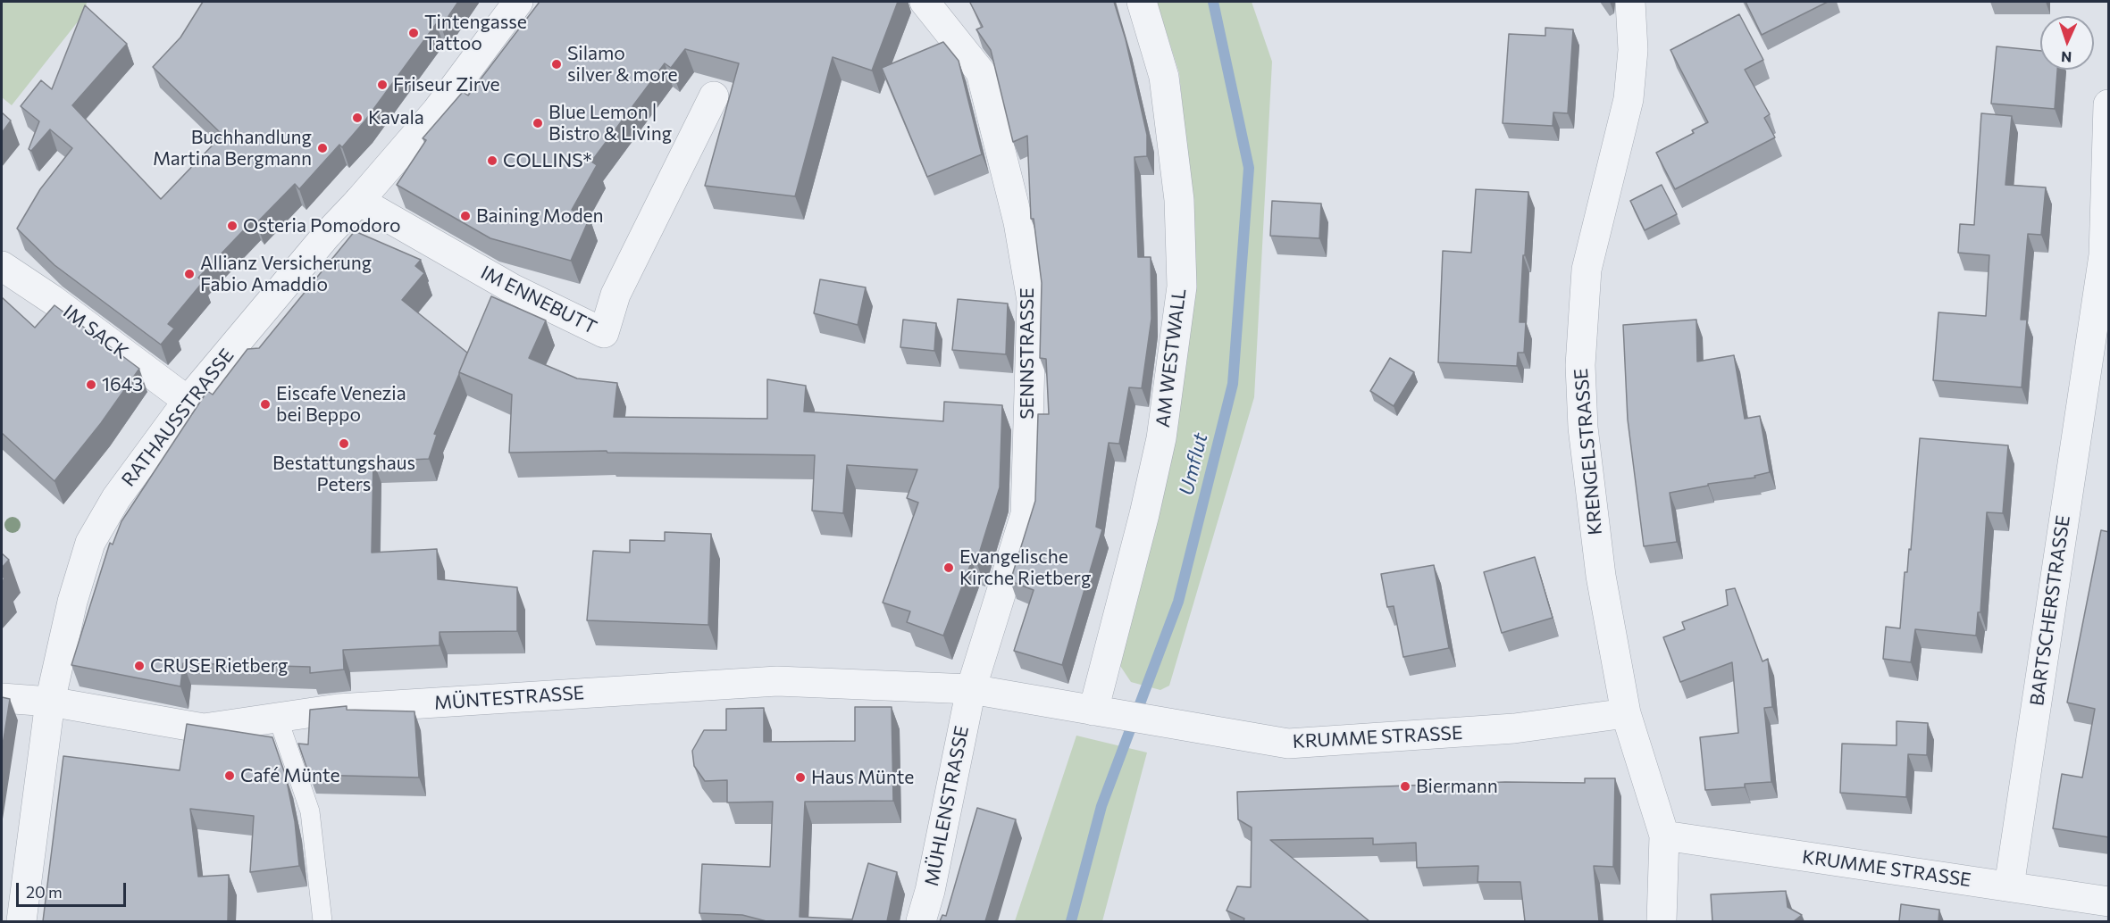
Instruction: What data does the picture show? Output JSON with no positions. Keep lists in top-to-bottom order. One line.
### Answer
{"streets":{"street":["IM ENNEBUTT","IM SACK","SENNSTRASSE","AM WESTWALL","RATHAUSSTRASSE","KRENGELSTRASSE","BARTSCHERSTRASSE","MÜNTESTRASSE","KRUMME STRASSE","MÜHLENSTRASSE"]},"crossings":[["IM ENNEBUTT","RATHAUSSTRASSE"],["IM SACK","RATHAUSSTRASSE"],["SENNSTRASSE","MÜNTESTRASSE"],["SENNSTRASSE","KRUMME STRASSE"],["SENNSTRASSE","MÜHLENSTRASSE"],["AM WESTWALL","KRUMME STRASSE"],["RATHAUSSTRASSE","MÜNTESTRASSE"],["KRENGELSTRASSE","KRUMME STRASSE"],["BARTSCHERSTRASSE","KRUMME STRASSE"],["MÜNTESTRASSE","KRUMME STRASSE"],["MÜNTESTRASSE","MÜHLENSTRASSE"],["KRUMME STRASSE","MÜHLENSTRASSE"]],"water":["Umflut"],"places":["Tintengasse Tattoo","Silamo silver & more","Friseur Zirve","Kavala","Blue Lemon | Bistro & Living","Buchhandlung Martina Bergmann","COLLINS*","Baining Moden","Osteria Pomodoro","Allianz Versicherung Fabio Amaddio","1643","Eiscafe Venezia bei Beppo","Bestattungshaus Peters","Evangelische Kirche Rietberg","CRUSE Rietberg","Café Münte","Haus Münte","Biermann"],"scale_bar":"20 m","north":"bottom"}
